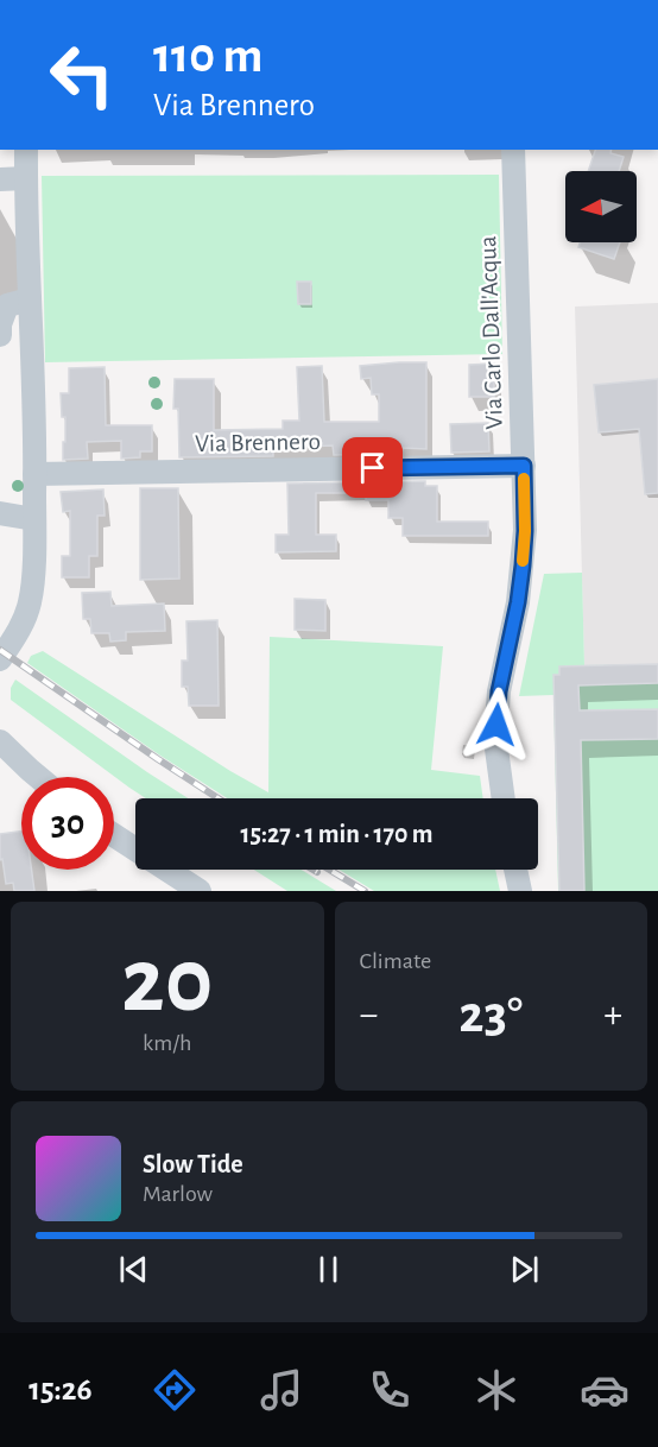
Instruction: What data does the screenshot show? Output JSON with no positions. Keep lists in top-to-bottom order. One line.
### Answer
{"streets":{"street":["Via Carlo Dall'Acqua","Via Brennero"]},"crossings":[["Via Carlo Dall'Acqua","Via Brennero"]],"north":"left","page":{"turn":["110 m","Via Brennero"],"limit":"30","trip":"15:27 · 1 min · 170 m","tile":[["20","km/h"],"Climate"],"heat":["−","23°","+"],"song":["Slow Tide","Marlow"],"tabs":"15:26"}}
